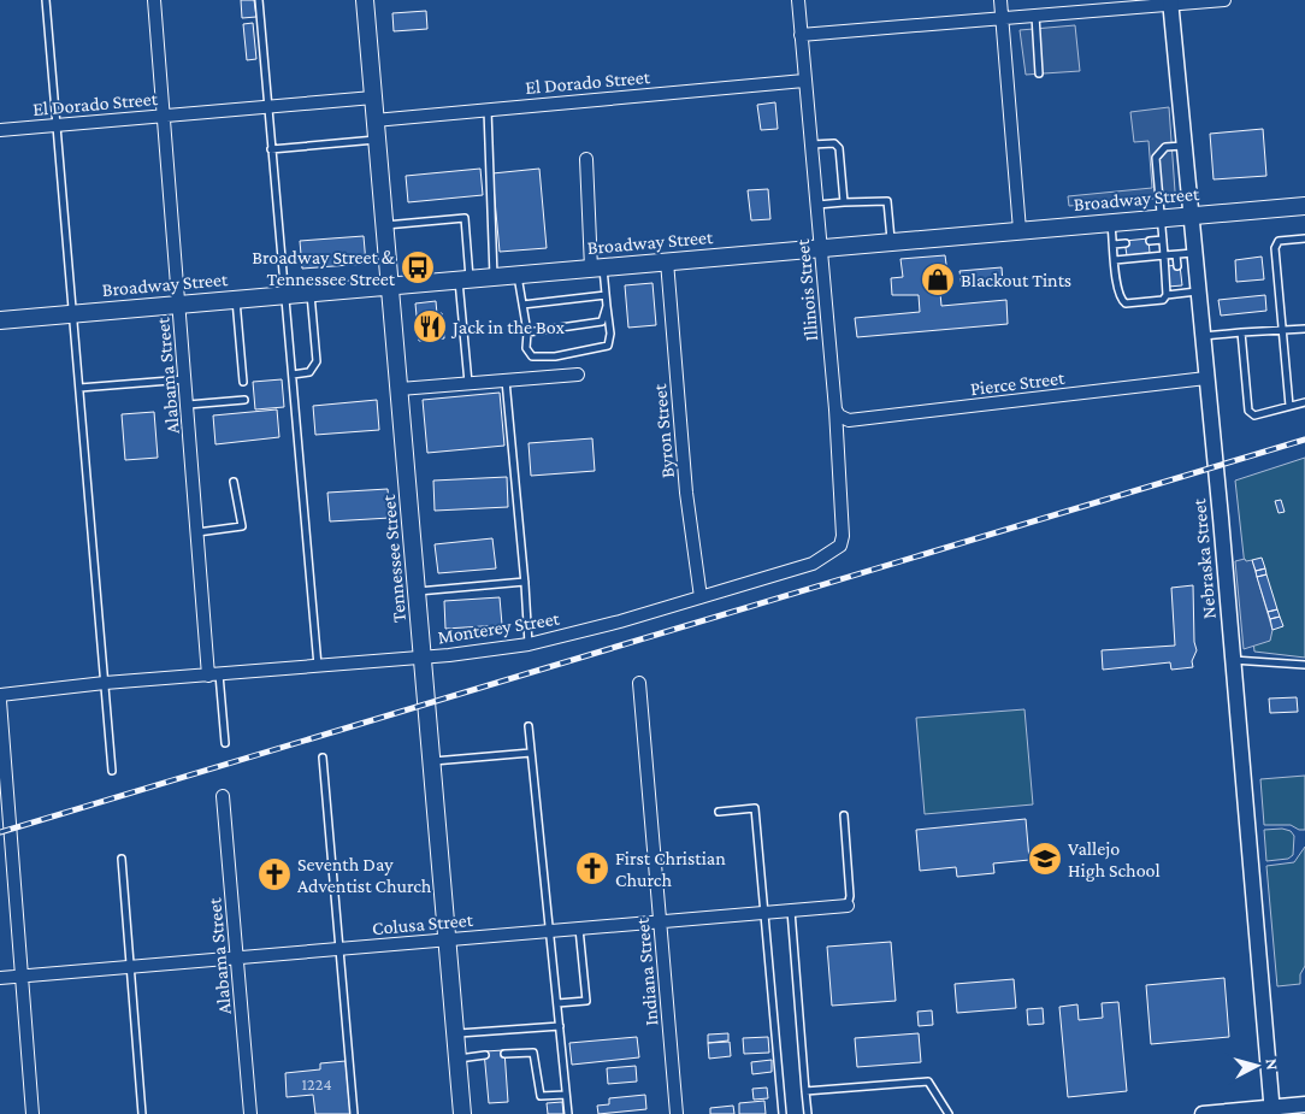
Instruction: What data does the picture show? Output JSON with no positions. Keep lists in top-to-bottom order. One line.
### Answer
{"streets":{"main road":["Broadway Street","Tennessee Street"],"street":["El Dorado Street","Illinois Street","Alabama Street","Pierce Street","Byron Street","Nebraska Street","Monterey Street","Colusa Street","Indiana Street"]},"crossings":[["El Dorado Street","Illinois Street"],["El Dorado Street","Alabama Street"],["El Dorado Street","Tennessee Street"],["Broadway Street","Illinois Street"],["Broadway Street","Alabama Street"],["Broadway Street","Byron Street"],["Broadway Street","Tennessee Street"],["Broadway Street","Nebraska Street"],["Illinois Street","Pierce Street"],["Illinois Street","Monterey Street"],["Alabama Street","Monterey Street"],["Alabama Street","Colusa Street"],["Pierce Street","Nebraska Street"],["Byron Street","Monterey Street"],["Tennessee Street","Monterey Street"],["Tennessee Street","Colusa Street"],["Colusa Street","Indiana Street"]],"places":{"bus stop":["Broadway Street & Tennessee Street"],"shop":["Blackout Tints"],"restaurant":["Jack in the Box"],"school or university":["Vallejo High School"],"church":["First Christian Church","Seventh Day Adventist Church"]},"house_numbers":["1224"],"north":"right"}
